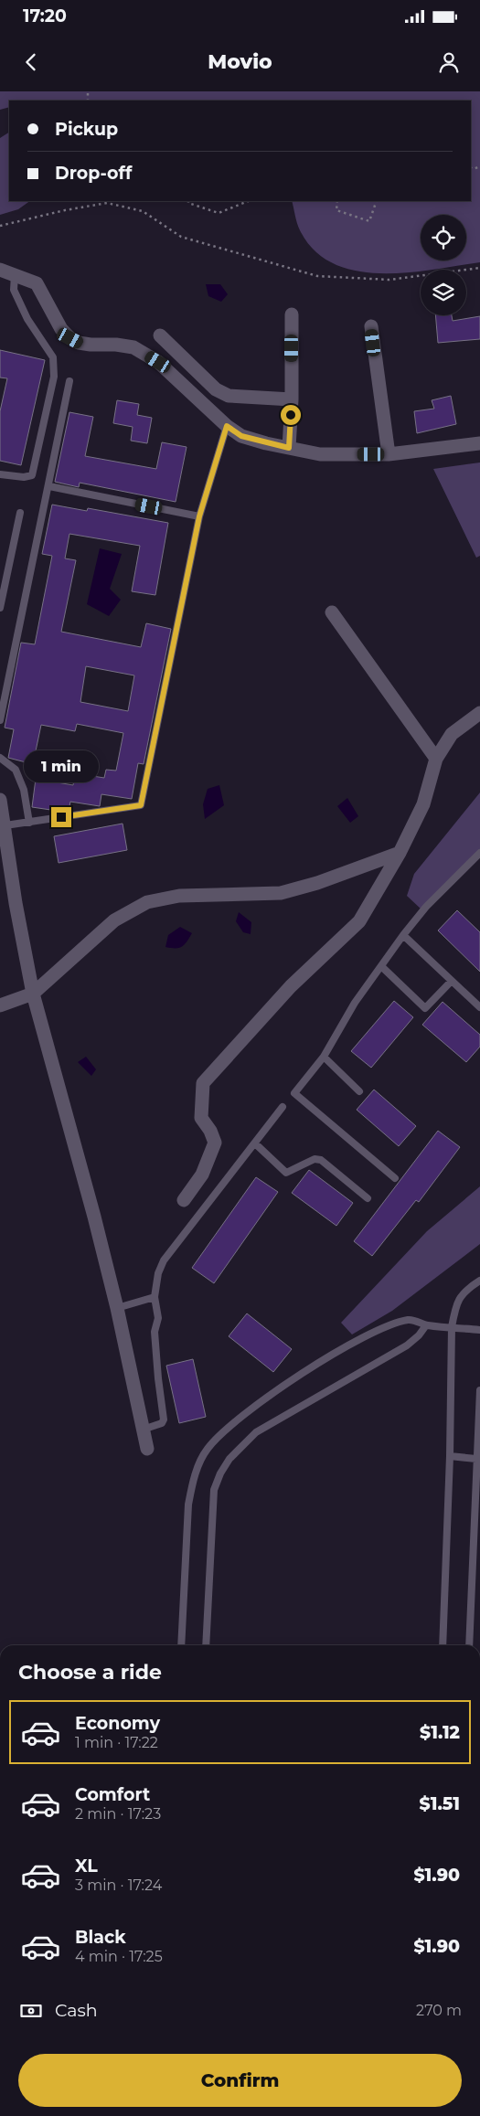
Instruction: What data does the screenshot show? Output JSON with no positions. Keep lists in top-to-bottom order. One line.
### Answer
{"page":{"status":"17:20","header":"Movio","banner":["Pickup","Drop-off"],"bubble":"1 min","heading":"Choose a ride","list":[{"name":"Economy","note":"1 min · 17:22","value":"$1.12"},{"name":"Comfort","note":"2 min · 17:23","value":"$1.51"},{"name":"XL","note":"3 min · 17:24","value":"$1.90"},{"name":"Black","note":"4 min · 17:25","value":"$1.90"}],"pay":["Cash","270 m"],"buttons":"Confirm"}}
